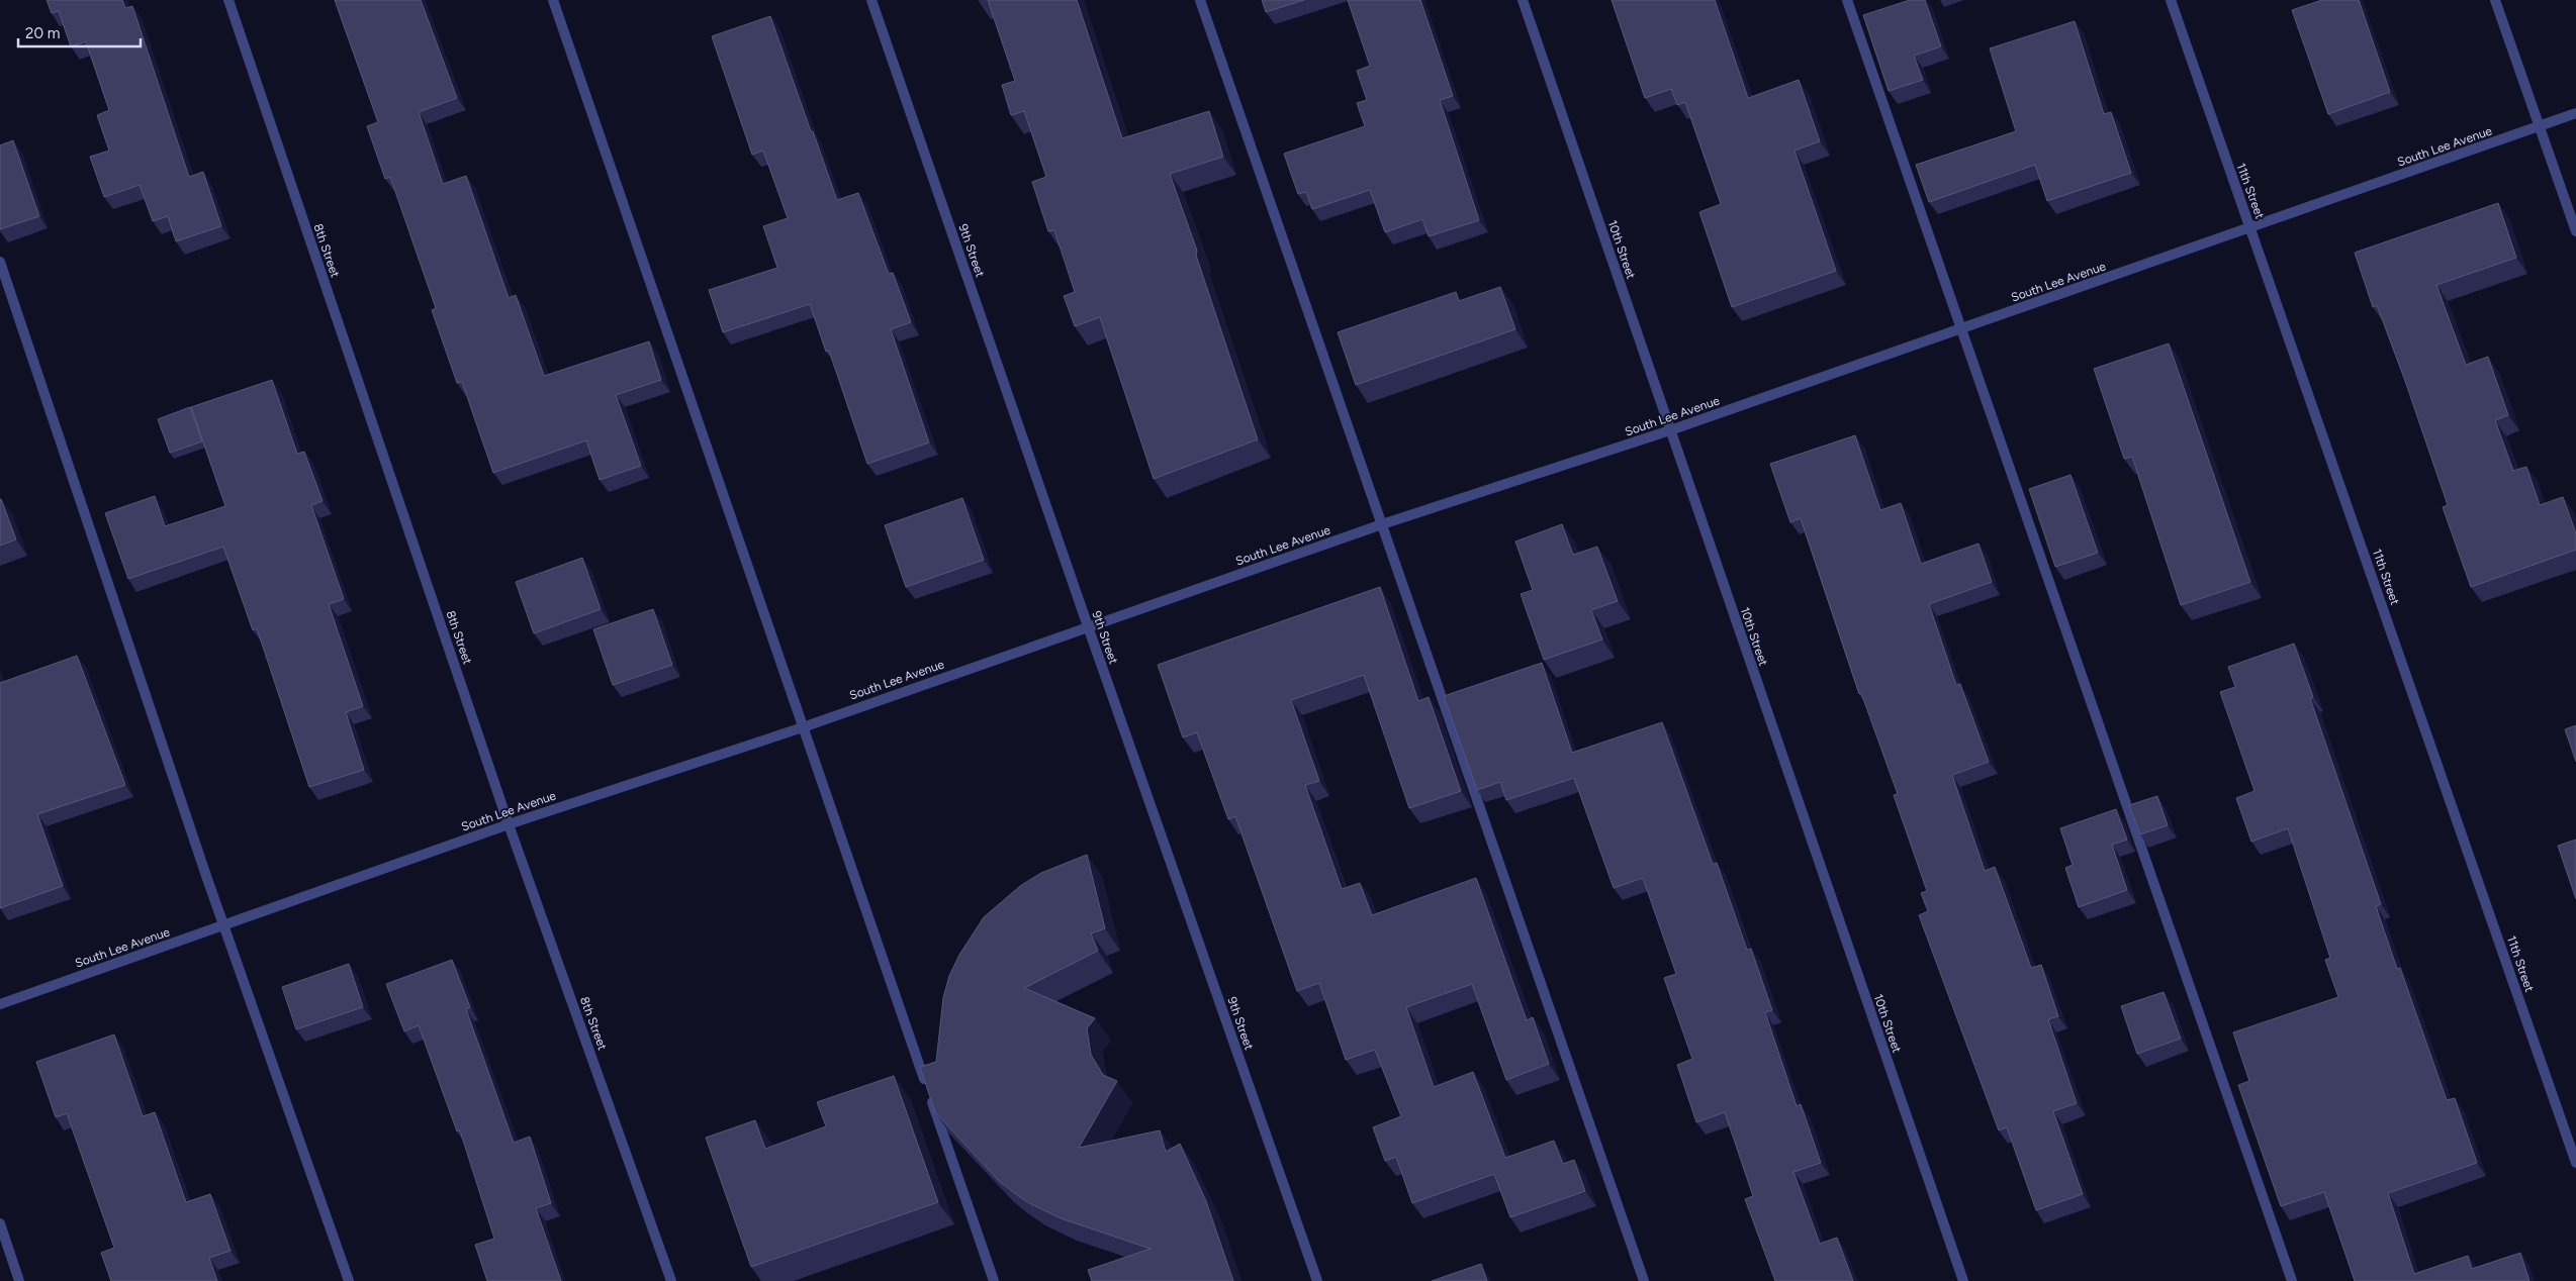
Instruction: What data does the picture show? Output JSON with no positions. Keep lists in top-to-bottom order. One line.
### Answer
{"streets":{"street":["South Lee Avenue","11th Street","10th Street","8th Street","9th Street"]},"crossings":[["South Lee Avenue","11th Street"],["South Lee Avenue","10th Street"],["South Lee Avenue","8th Street"],["South Lee Avenue","9th Street"]],"scale_bar":"20 m"}
